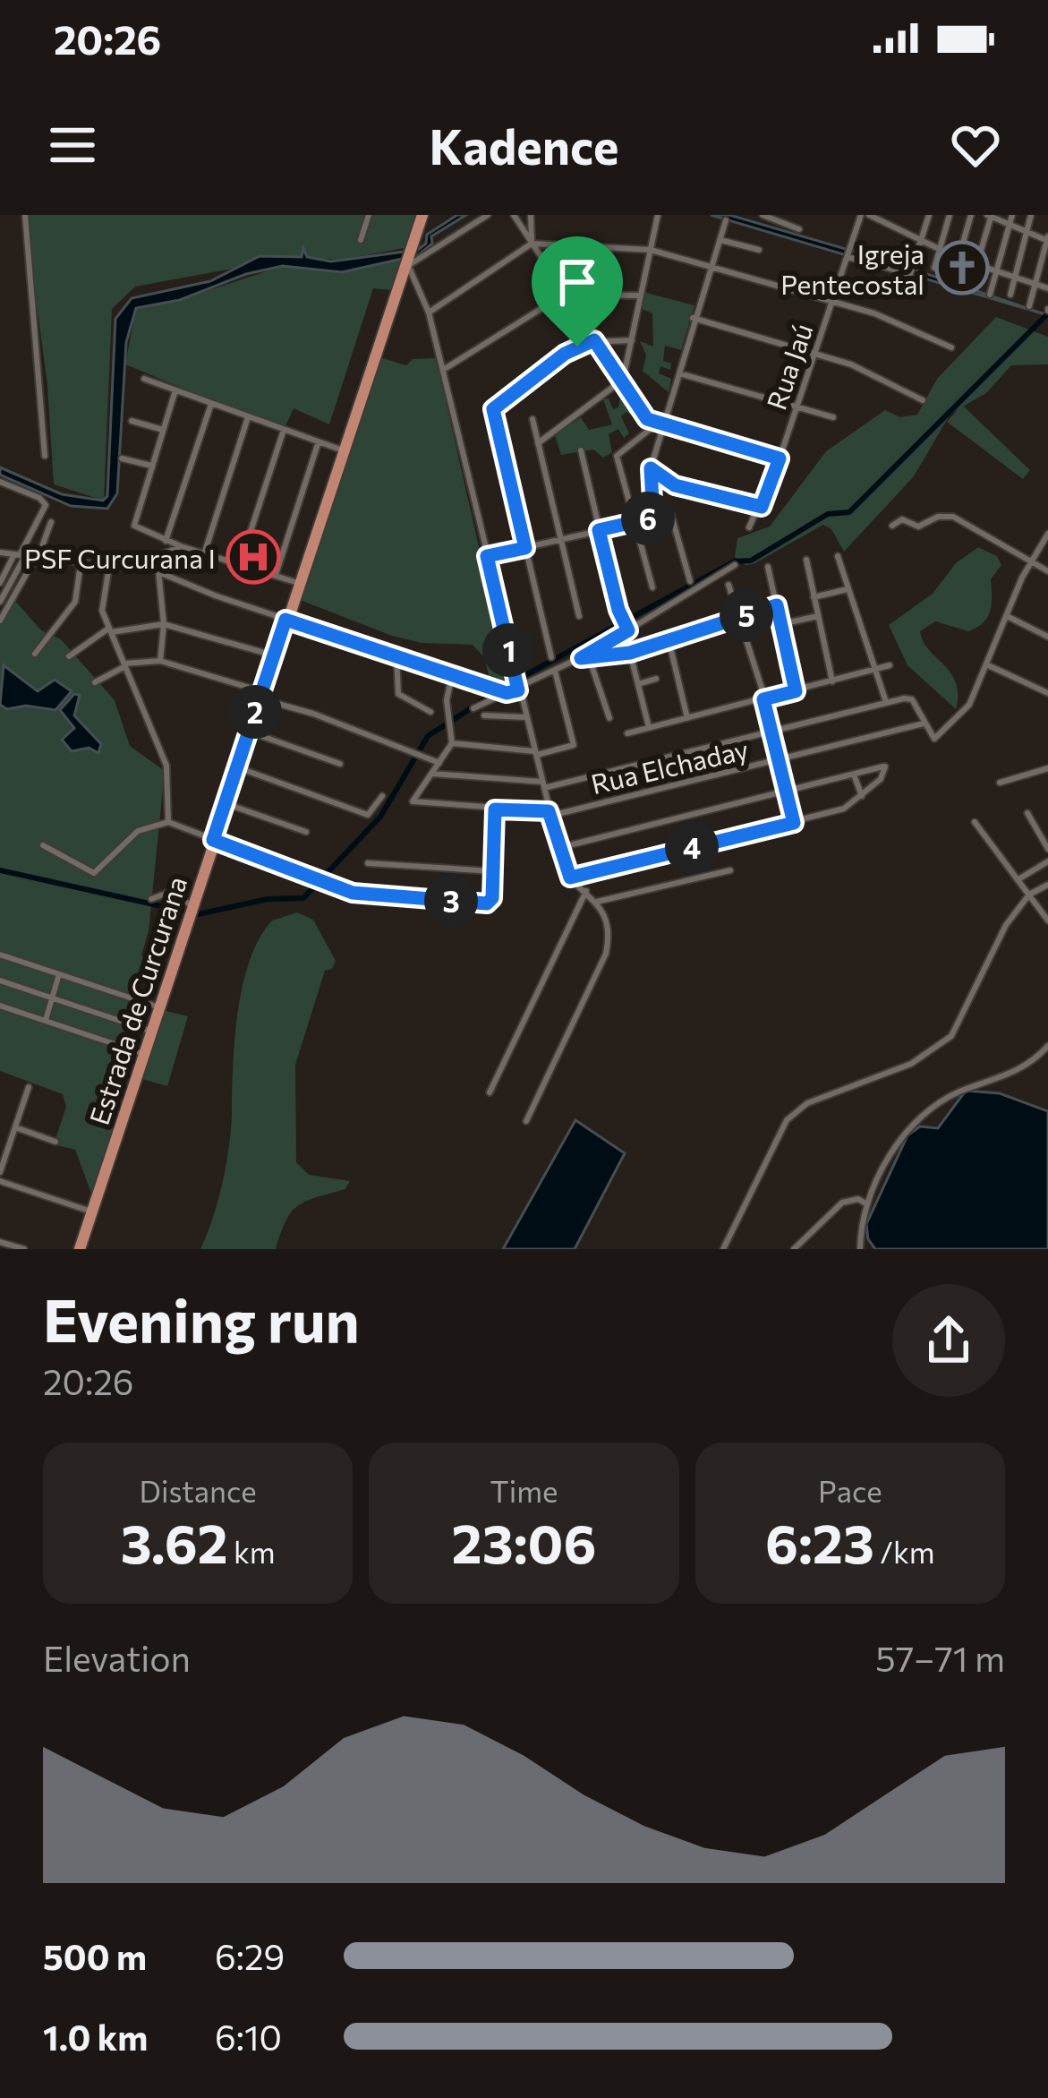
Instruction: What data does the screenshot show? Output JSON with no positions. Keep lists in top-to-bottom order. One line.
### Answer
{"streets":{"main road":["Estrada de Curcurana"],"street":["Rua Jaú","Rua Elchaday"]},"places":{"church":["Igreja Pentecostal"],"hospital":["PSF Curcurana I"]},"page":{"status":"20:26","header":"Kadence","pins":["6","5","1","2","4","3"],"heading":["Evening run","20:26"],"stats":[["Distance","3.62 km"],["Time","23:06"],["Pace","6:23 /km"]],"chart":["Elevation","57–71 m"],"list":[{"name":"500 m","note":"6:29"},{"name":"1.0 km","note":"6:10"}]}}
